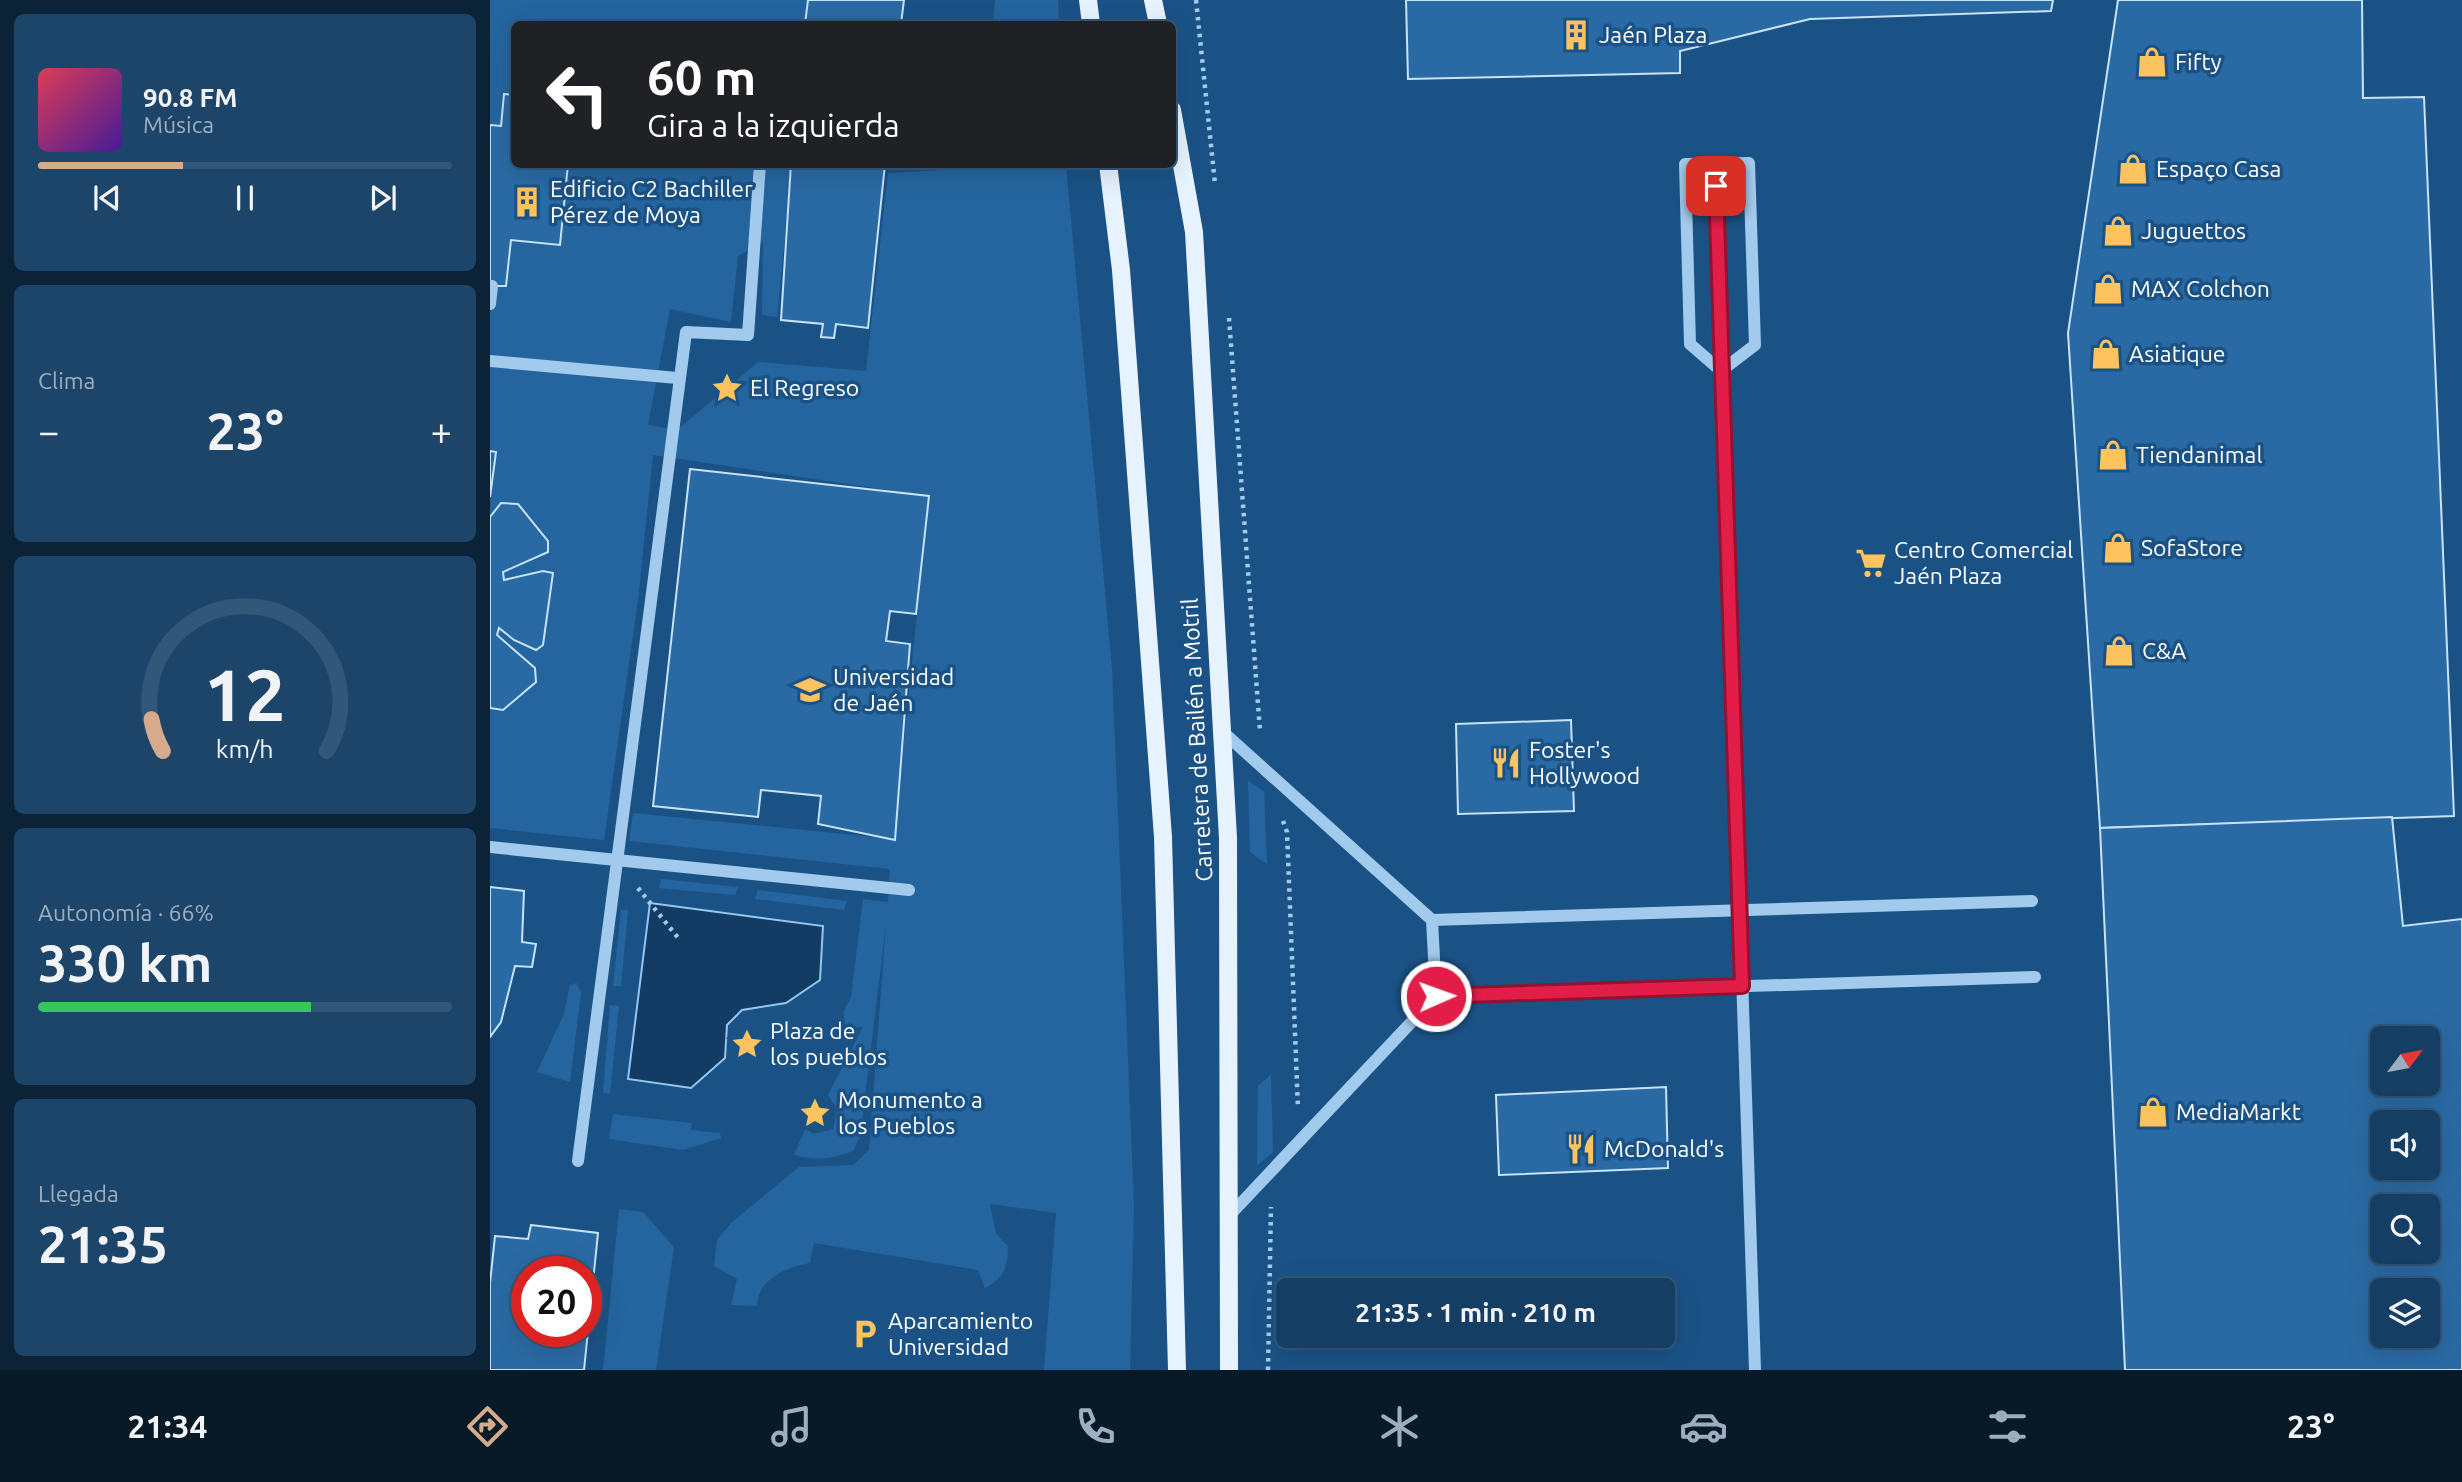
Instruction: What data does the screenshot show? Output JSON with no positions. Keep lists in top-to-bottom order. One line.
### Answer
{"streets":{"main road":["Carretera de Bailén a Motril"]},"places":{"building":["Jaén Plaza","Edificio C2 Bachiller Pérez de Moya"],"shop":["Fifty","Espaço Casa","Juguettos","MAX Colchon","Asiatique","Tiendanimal","SofaStore","C&A","MediaMarkt"],"place":["El Regreso","Plaza de los pueblos","Monumento a los Pueblos"],"supermarket":["Centro Comercial Jaén Plaza"],"school or university":["Universidad de Jaén"],"restaurant":["Foster's Hollywood","McDonald's"],"parking":["Aparcamiento Universidad"]},"north":"top right","page":{"turn":["60 m","Gira a la izquierda"],"song":["90.8 FM","Música"],"tile":["Clima",["Autonomía · 66%","330 km"],["Llegada","21:35"]],"heat":["−","23°","+"],"limit":"20","trip":"21:35 · 1 min · 210 m","tabs":["21:34","23°"],"gauge":["12","km/h"]}}
